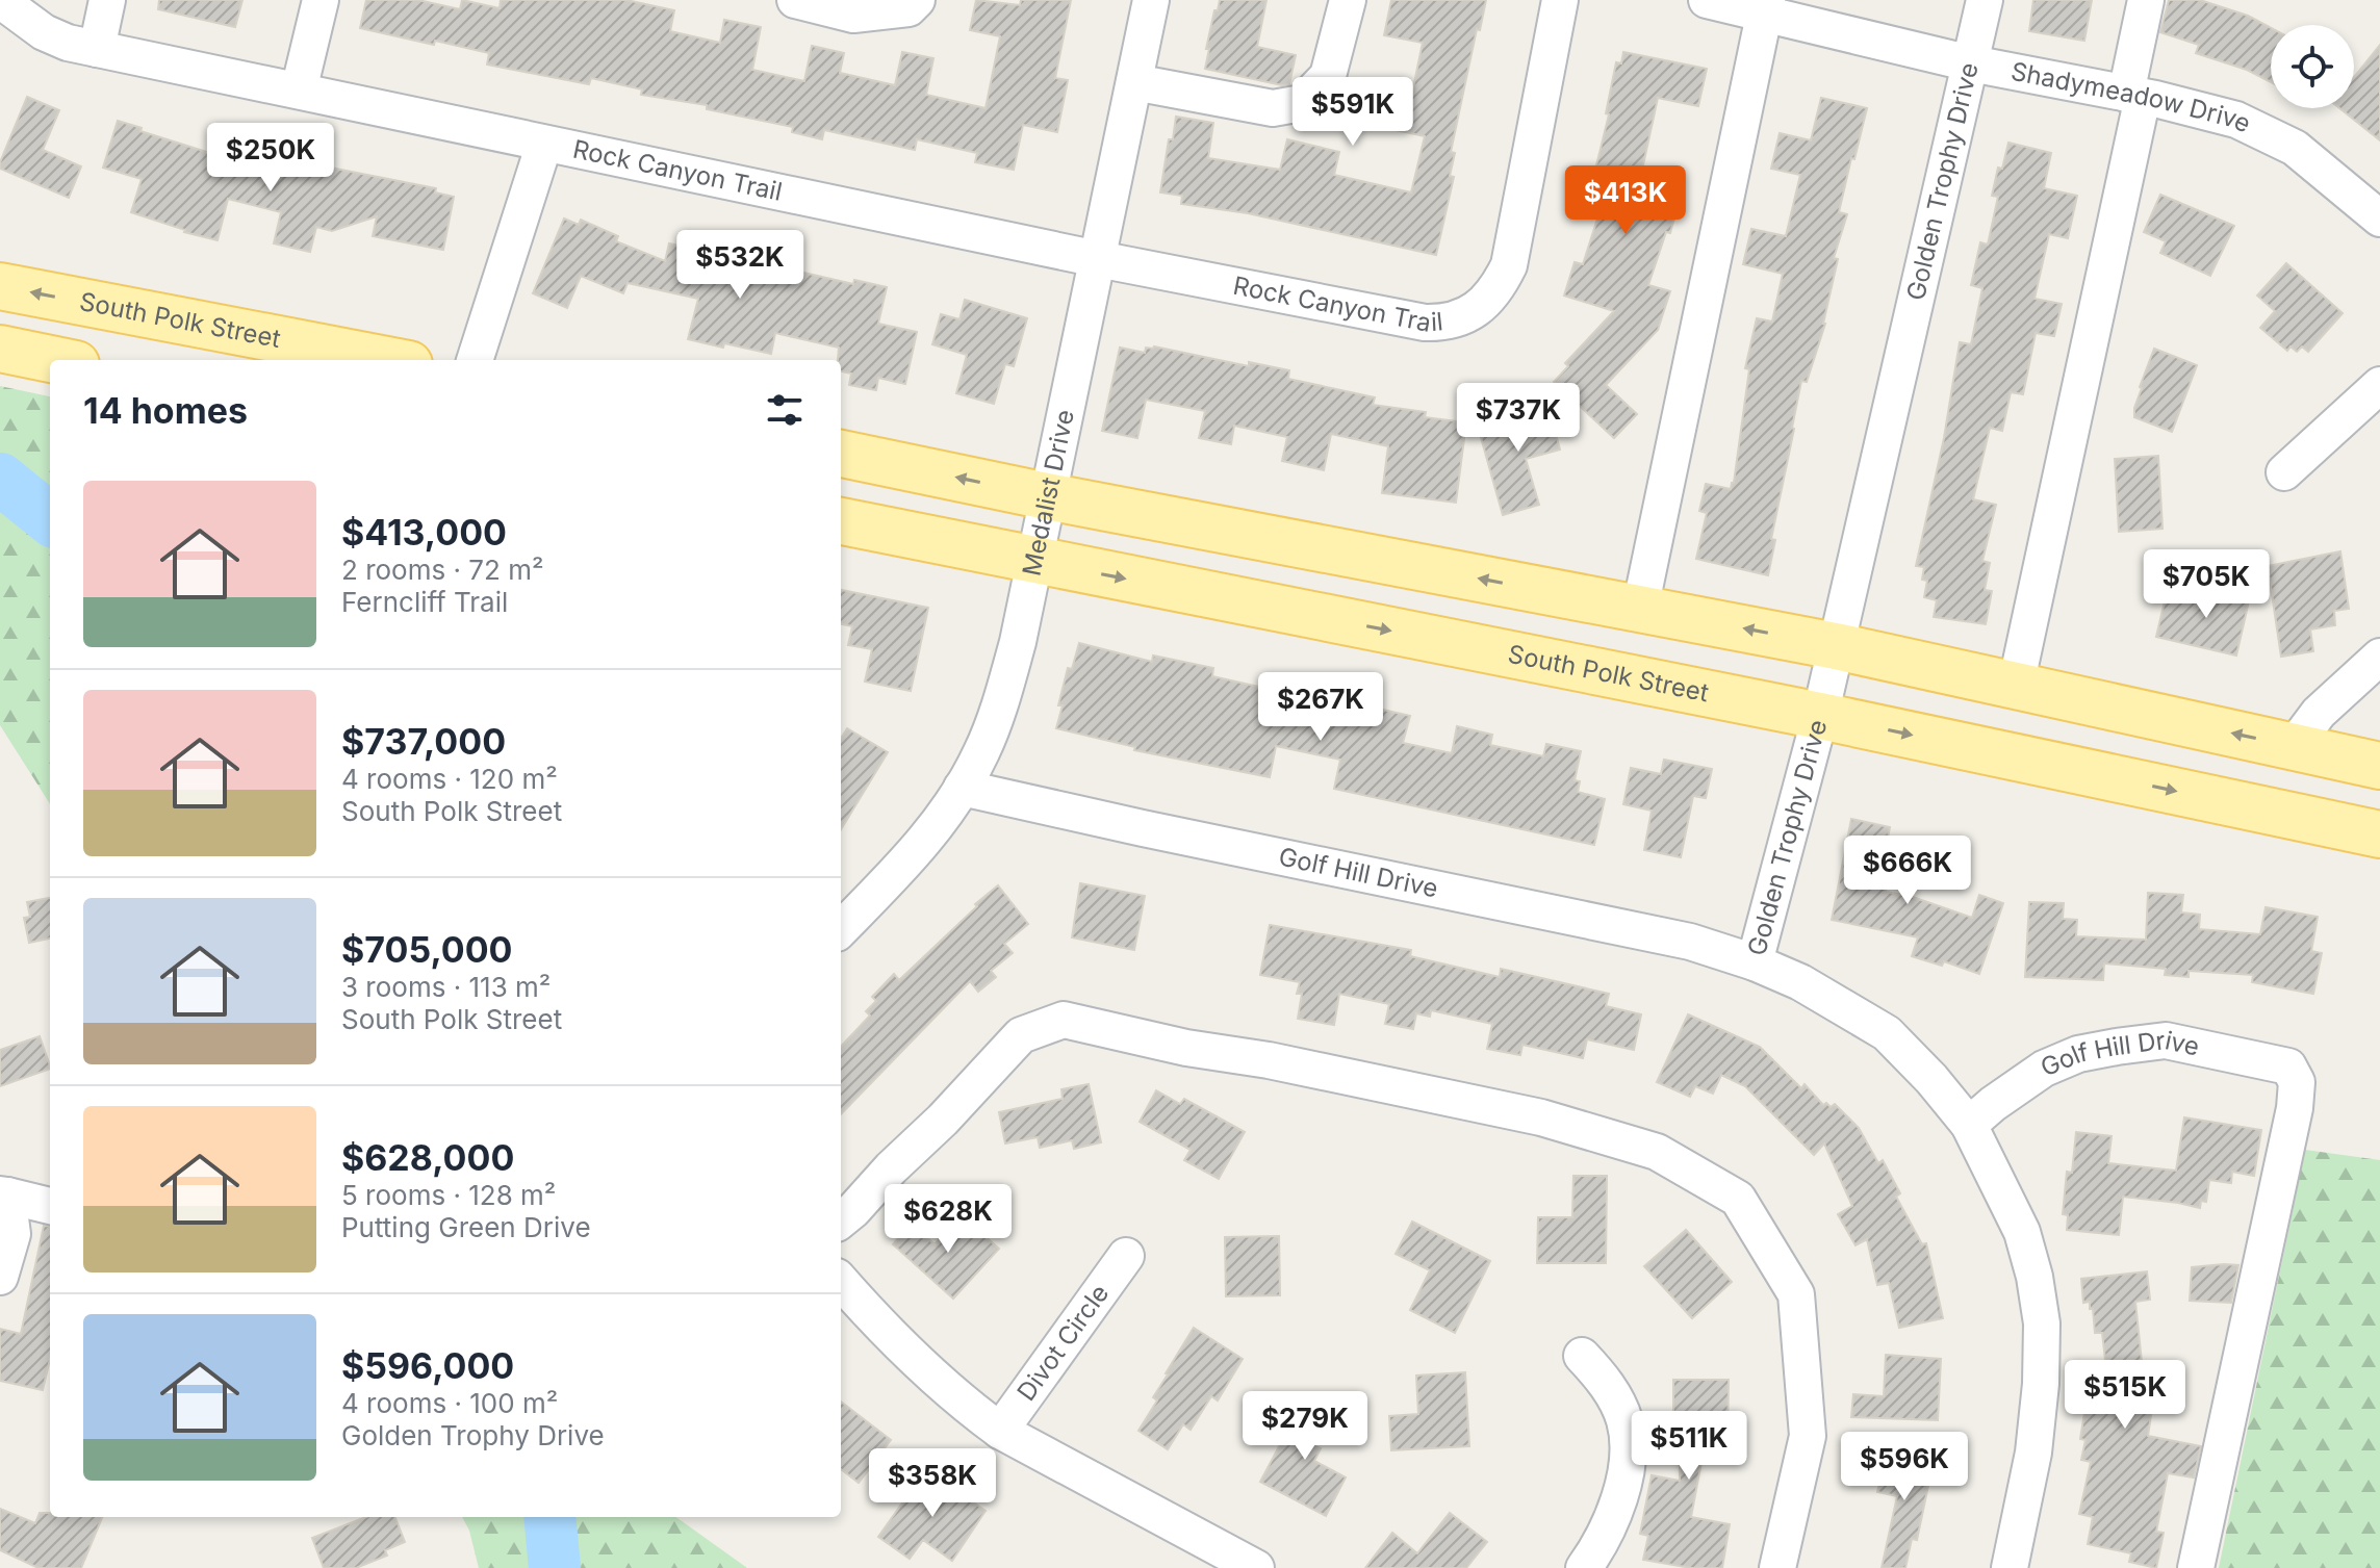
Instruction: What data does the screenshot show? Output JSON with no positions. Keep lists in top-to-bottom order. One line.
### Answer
{"streets":{"main road":["South Polk Street"],"street":["Shadymeadow Drive","Rock Canyon Trail","Golden Trophy Drive","Medalist Drive","Golf Hill Drive","Divot Circle"]},"crossings":[["Shadymeadow Drive","Golden Trophy Drive"],["Rock Canyon Trail","Medalist Drive"],["Golden Trophy Drive","South Polk Street"],["Golden Trophy Drive","Golf Hill Drive"],["South Polk Street","Medalist Drive"],["Medalist Drive","Golf Hill Drive"]],"page":{"price":["$591K","$250K","$413K","$532K","$737K","$705K","$267K","$666K","$628K","$515K","$279K","$511K","$596K","$358K"],"heading":"14 homes","list":[{"name":"$413,000","note":"2 rooms · 72 m² · Ferncliff Trail"},{"name":"$737,000","note":"4 rooms · 120 m² · South Polk Street"},{"name":"$705,000","note":"3 rooms · 113 m² · South Polk Street"},{"name":"$628,000","note":"5 rooms · 128 m² · Putting Green Drive"},{"name":"$596,000","note":"4 rooms · 100 m² · Golden Trophy Drive"}]}}
